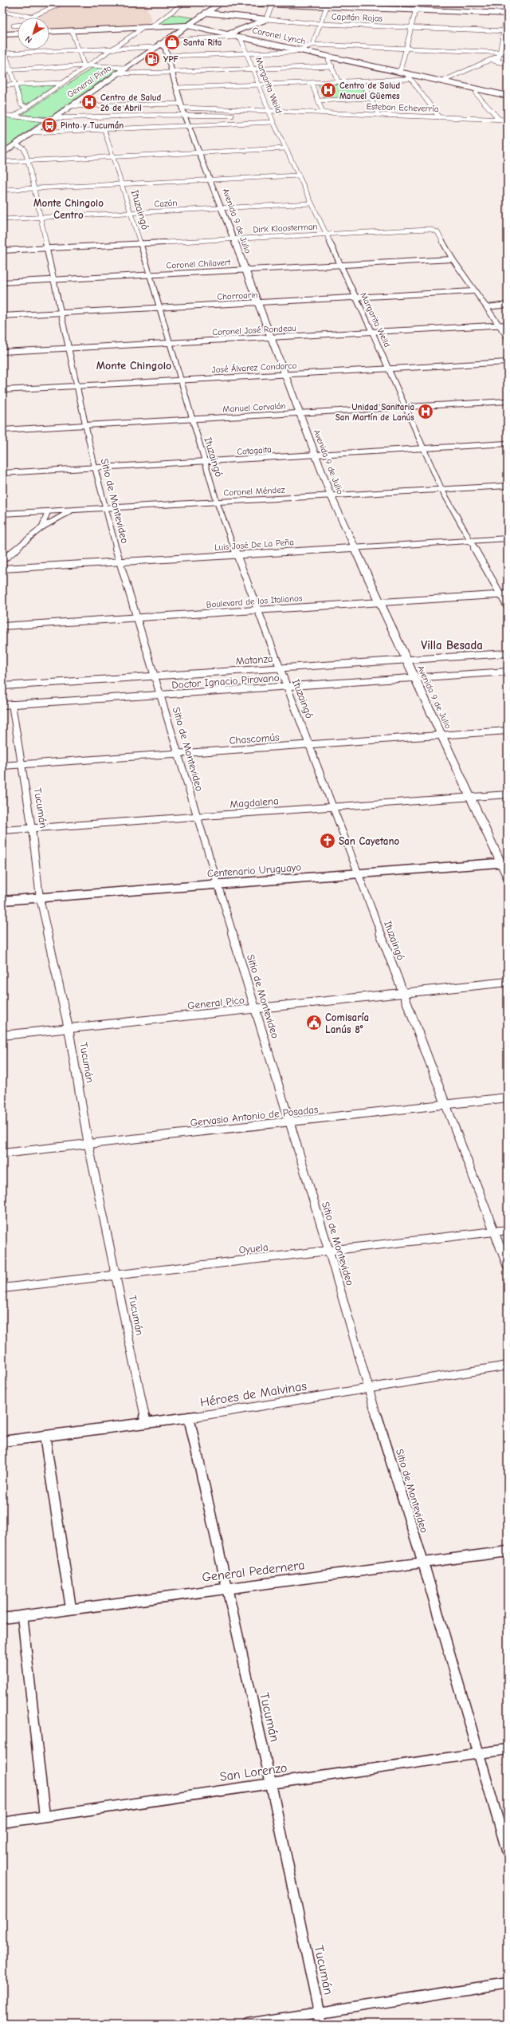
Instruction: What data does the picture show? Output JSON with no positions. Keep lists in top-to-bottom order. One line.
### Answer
{"streets":{"main road":["Coronel Lynch","General Pinto","Centenario Uruguayo"],"street":["Capitán Rojas","Margarita Weild","Esteban Echeverría","Cazón","Ituzaingó","Avenida 9 de Julio","Dirk Kloosterman","Coronel Chilavert","Chorroarin","Coronel José Rondeau","José Álvarez Condarco","Manuel Corvalán","Cotagaita","Coronel Méndez","Sitio de Montevideo","Luis José De La Peña","Boulevard de los Italianos","Matanza","Doctor Ignacio Pirovano","Chascomús","Magdalena","Tucumán","General Pico","Gervasio Antonio de Posadas","Oyuela","Héroes de Malvinas","General Pedernera","San Lorenzo"]},"crossings":[["Capitán Rojas","General Pinto"],["Coronel Lynch","General Pinto"],["Coronel Lynch","Margarita Weild"],["General Pinto","Esteban Echeverría"],["General Pinto","Avenida 9 de Julio"],["General Pinto","Sitio de Montevideo"],["Margarita Weild","Esteban Echeverría"],["Margarita Weild","Cazón"],["Margarita Weild","Dirk Kloosterman"],["Margarita Weild","Coronel Chilavert"],["Margarita Weild","Chorroarin"],["Margarita Weild","Coronel José Rondeau"],["Margarita Weild","José Álvarez Condarco"],["Margarita Weild","Manuel Corvalán"],["Margarita Weild","Cotagaita"],["Margarita Weild","Coronel Méndez"],["Margarita Weild","Luis José De La Peña"],["Margarita Weild","Boulevard de los Italianos"],["Esteban Echeverría","Avenida 9 de Julio"],["Cazón","Ituzaingó"],["Cazón","Avenida 9 de Julio"],["Cazón","Sitio de Montevideo"],["Ituzaingó","Dirk Kloosterman"],["Ituzaingó","Coronel Chilavert"],["Ituzaingó","Chorroarin"],["Ituzaingó","Coronel José Rondeau"],["Ituzaingó","José Álvarez Condarco"],["Ituzaingó","Manuel Corvalán"],["Ituzaingó","Cotagaita"],["Ituzaingó","Coronel Méndez"],["Ituzaingó","Luis José De La Peña"],["Ituzaingó","Boulevard de los Italianos"],["Ituzaingó","Matanza"],["Ituzaingó","Doctor Ignacio Pirovano"],["Ituzaingó","Chascomús"],["Ituzaingó","Magdalena"],["Ituzaingó","Centenario Uruguayo"],["Ituzaingó","General Pico"],["Ituzaingó","Gervasio Antonio de Posadas"],["Ituzaingó","Oyuela"],["Avenida 9 de Julio","Dirk Kloosterman"],["Avenida 9 de Julio","Coronel Chilavert"],["Avenida 9 de Julio","Chorroarin"],["Avenida 9 de Julio","Coronel José Rondeau"],["Avenida 9 de Julio","José Álvarez Condarco"],["Avenida 9 de Julio","Manuel Corvalán"],["Avenida 9 de Julio","Cotagaita"],["Avenida 9 de Julio","Coronel Méndez"],["Avenida 9 de Julio","Luis José De La Peña"],["Avenida 9 de Julio","Boulevard de los Italianos"],["Avenida 9 de Julio","Matanza"],["Avenida 9 de Julio","Doctor Ignacio Pirovano"],["Avenida 9 de Julio","Chascomús"],["Avenida 9 de Julio","Magdalena"],["Avenida 9 de Julio","Centenario Uruguayo"],["Dirk Kloosterman","Coronel Chilavert"],["Dirk Kloosterman","Sitio de Montevideo"],["Coronel Chilavert","Sitio de Montevideo"],["Chorroarin","Sitio de Montevideo"],["Coronel José Rondeau","Sitio de Montevideo"],["José Álvarez Condarco","Sitio de Montevideo"],["Manuel Corvalán","Sitio de Montevideo"],["Cotagaita","Sitio de Montevideo"],["Coronel Méndez","Sitio de Montevideo"],["Sitio de Montevideo","Luis José De La Peña"],["Sitio de Montevideo","Boulevard de los Italianos"],["Sitio de Montevideo","Matanza"],["Sitio de Montevideo","Doctor Ignacio Pirovano"],["Sitio de Montevideo","Chascomús"],["Sitio de Montevideo","Magdalena"],["Sitio de Montevideo","Centenario Uruguayo"],["Sitio de Montevideo","General Pico"],["Sitio de Montevideo","Gervasio Antonio de Posadas"],["Sitio de Montevideo","Oyuela"],["Sitio de Montevideo","Héroes de Malvinas"],["Sitio de Montevideo","General Pedernera"],["Sitio de Montevideo","San Lorenzo"],["Doctor Ignacio Pirovano","Tucumán"],["Chascomús","Tucumán"],["Magdalena","Tucumán"],["Tucumán","Centenario Uruguayo"],["Tucumán","General Pico"],["Tucumán","Gervasio Antonio de Posadas"],["Tucumán","Oyuela"],["Tucumán","Héroes de Malvinas"],["Tucumán","General Pedernera"],["Tucumán","San Lorenzo"]],"districts":["Monte Chingolo Centro","Monte Chingolo","Villa Besada"],"places":{"shop":["Santa Rita"],"fuel station":["YPF"],"hospital":["Centro de Salud Manuel Güemes","Centro de Salud 26 de Abril","Unidad Sanitaria San Martín de Lanús"],"bus stop":["Pinto y Tucumán"],"church":["San Cayetano"],"public building":["Comisaría Lanús 8°"]},"north":"bottom left"}
